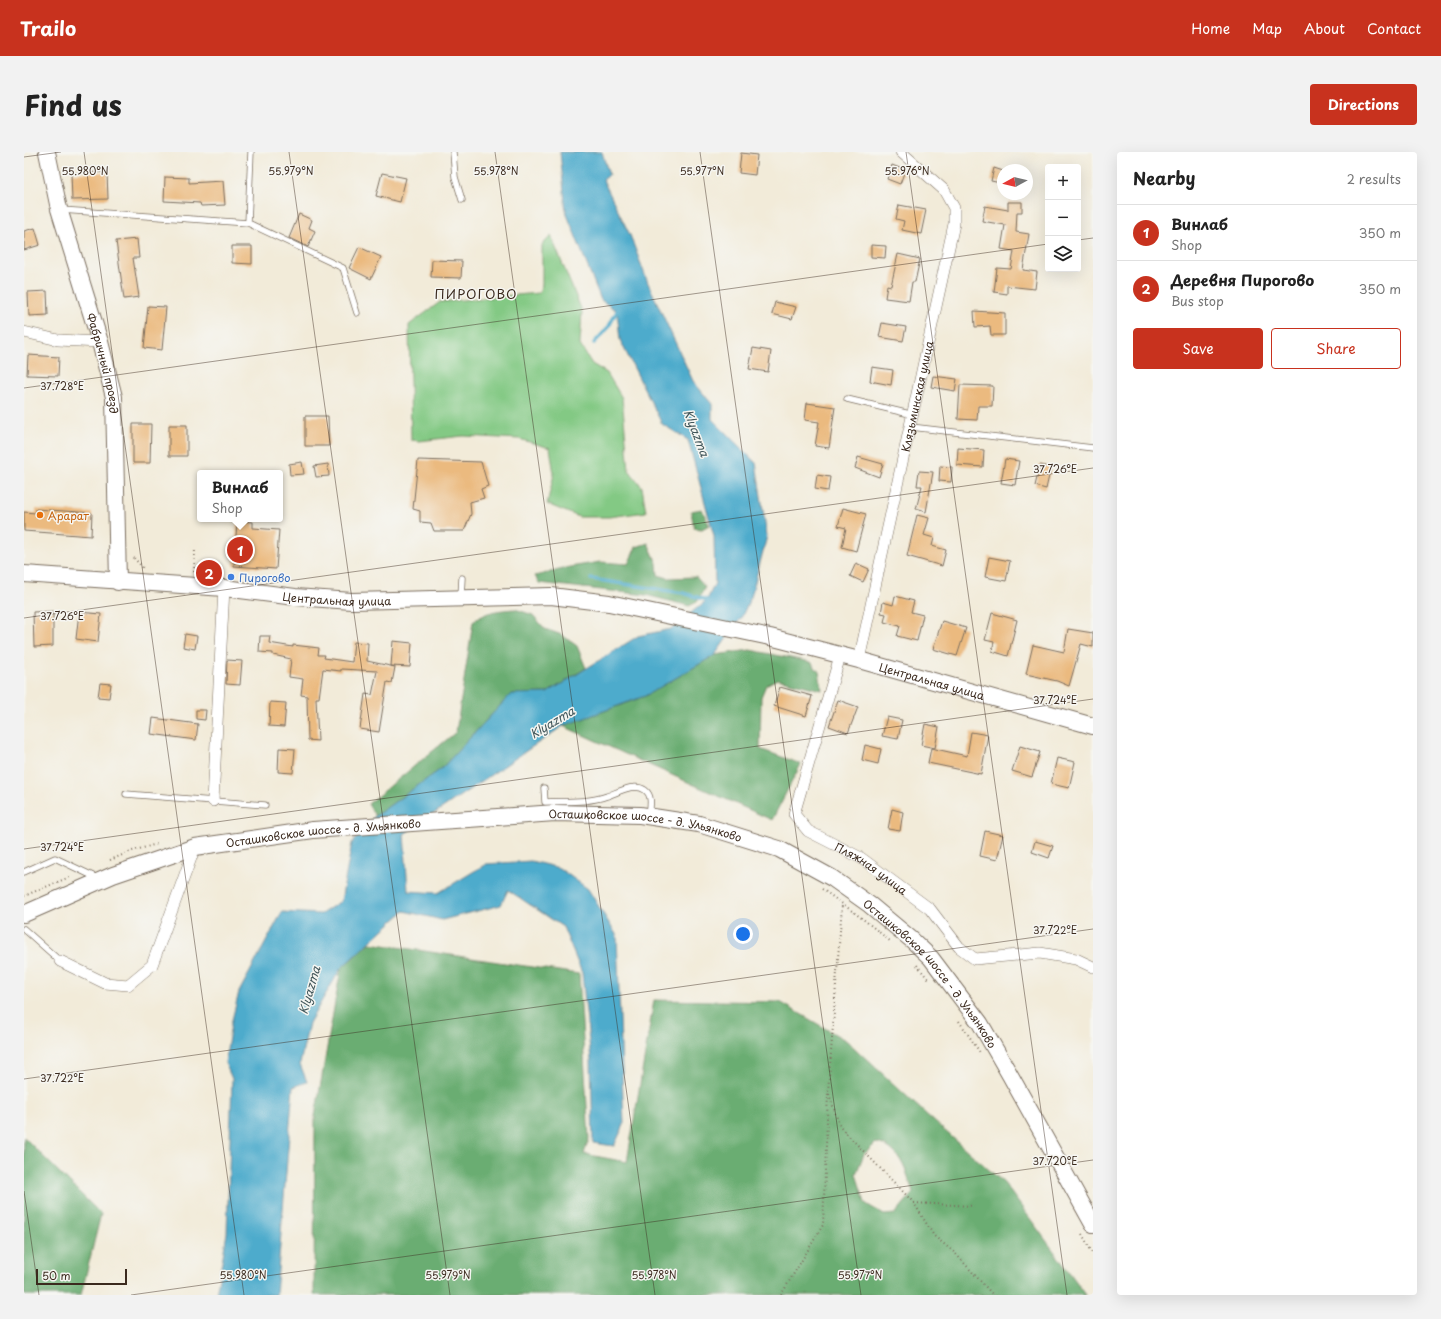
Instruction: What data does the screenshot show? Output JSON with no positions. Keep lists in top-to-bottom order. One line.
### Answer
{"streets":{"street":["Фабричный проезд","Клязьминская улица","Центральная улица","Осташковское шоссе - д. Ульянково","Пляжная улица"]},"crossings":[["Фабричный проезд","Центральная улица"],["Клязьминская улица","Центральная улица"],["Центральная улица","Пляжная улица"]],"districts":["ПИРОГОВО"],"water":["Klyazma"],"places":["Арарат","Пирогово"],"scale_bar":"50 m","north":"left","page":{"header":"Trailo","nav":["Home","Map","About","Contact"],"title":"Find us","buttons":["Directions",["Save","Share"]],"heading":["Nearby","2 results"],"map_buttons":["+","−"],"list":[{"mark":"1","name":"Винлаб","note":"Shop","value":"350 m"},{"mark":"2","name":"Деревня Пирогово","note":"Bus stop","value":"350 m"}],"popup":["Винлаб","Shop"],"pins":["1","2"],"scale":"50 m"},"coordinates":["55.980°N","55.979°N","55.978°N","55.977°N","55.976°N","37.728°E","37.726°E","37.724°E","37.722°E","37.720°E"]}
